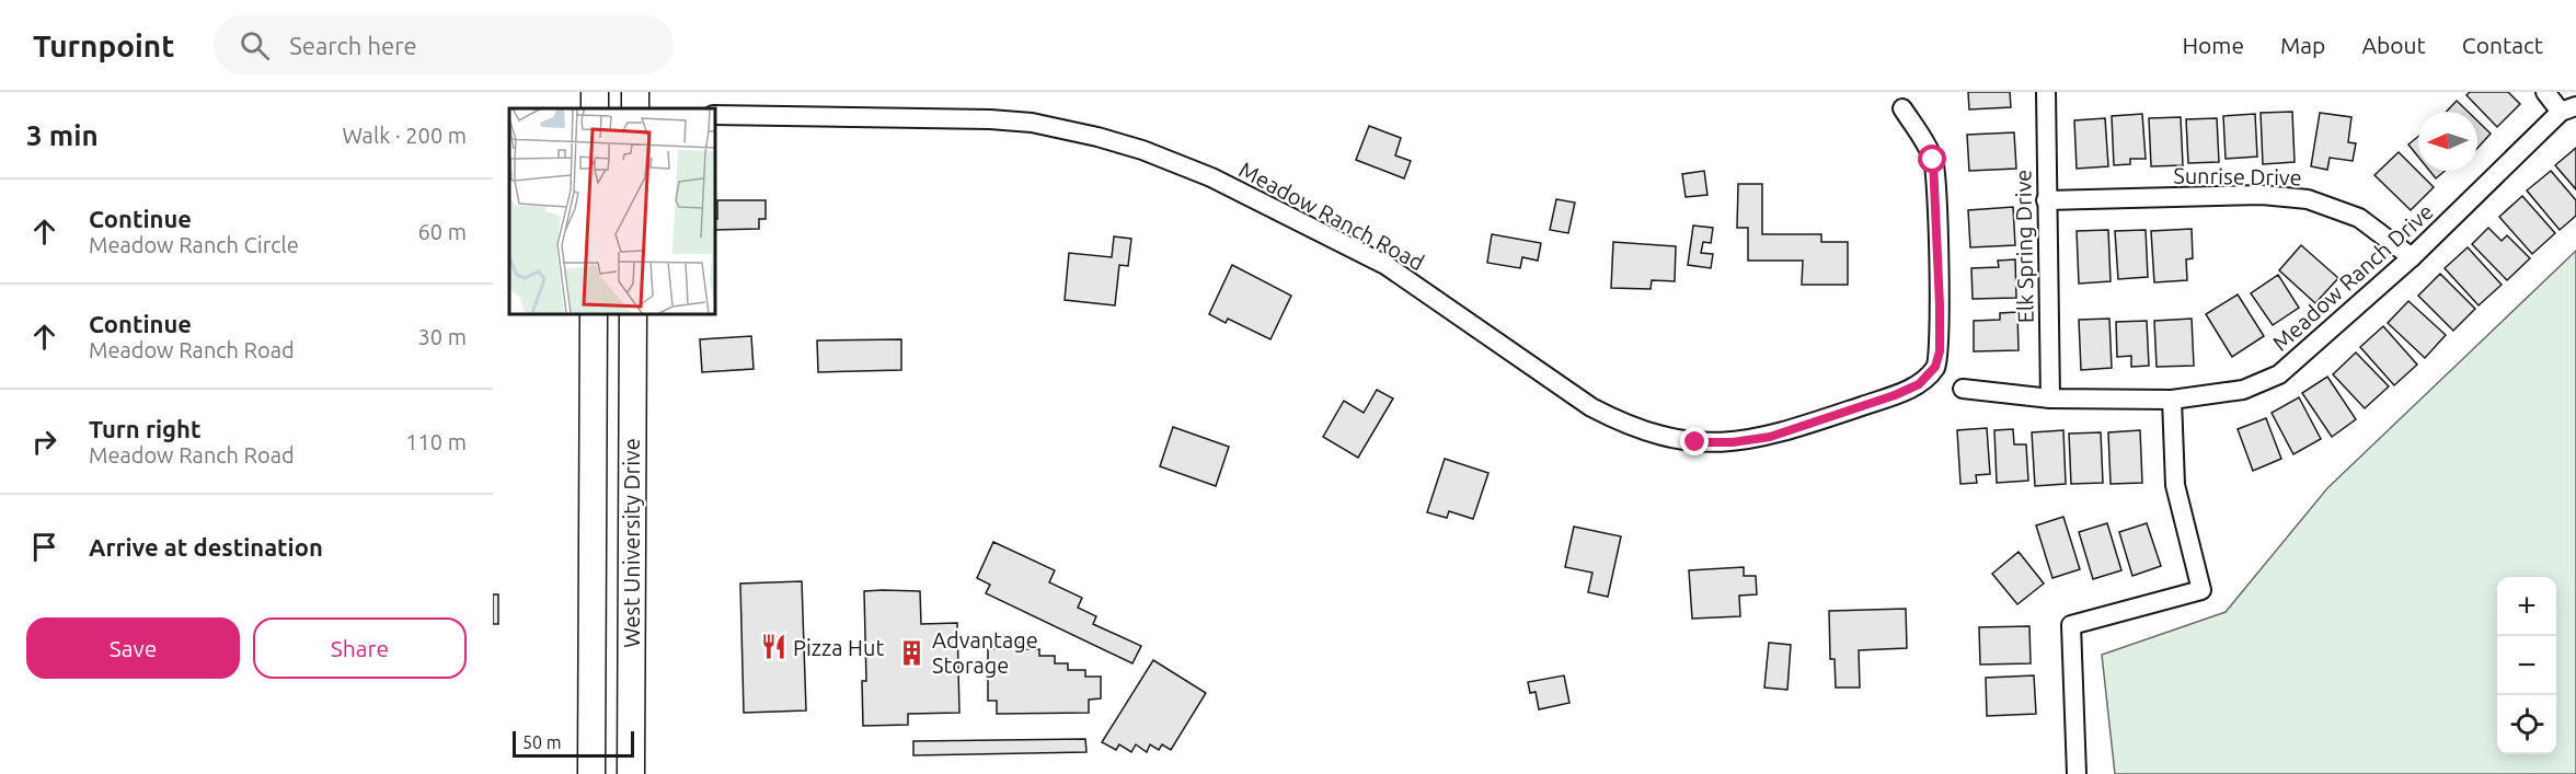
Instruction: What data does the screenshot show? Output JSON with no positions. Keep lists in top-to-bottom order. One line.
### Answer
{"streets":{"highway":["West University Drive"],"street":["Sunrise Drive","Meadow Ranch Road","Elk Spring Drive","Meadow Ranch Drive"]},"crossings":[["Sunrise Drive","Elk Spring Drive"],["Sunrise Drive","Meadow Ranch Drive"],["Elk Spring Drive","Meadow Ranch Drive"]],"places":{"restaurant":["Pizza Hut"],"building":["Advantage Storage"]},"scale_bar":"50 m","north":"left","page":{"header":"Turnpoint","search":"Search here","nav":["Home","Map","About","Contact"],"heading":["3 min","Walk · 200 m"],"list":[["Continue","Meadow Ranch Circle","60 m"],["Continue","Meadow Ranch Road","30 m"],["Turn right","Meadow Ranch Road","110 m"],"Arrive at destination"],"map_buttons":["+","−"],"buttons":["Save","Share"],"scale":"50 m"}}
